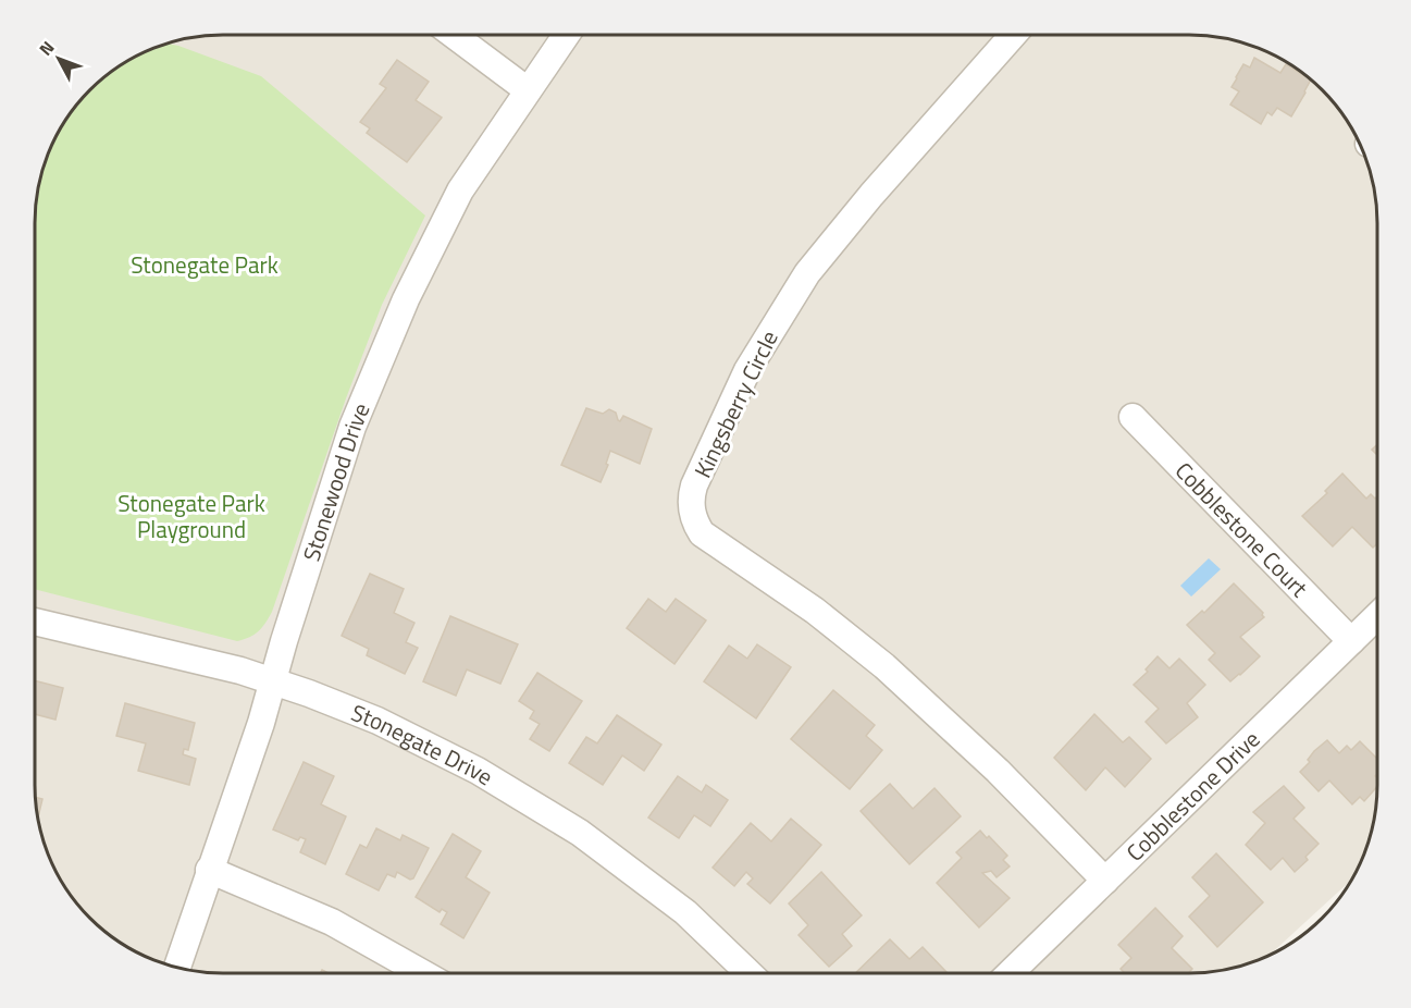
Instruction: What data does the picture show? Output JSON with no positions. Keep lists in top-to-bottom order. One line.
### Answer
{"streets":{"street":["Kingsberry Circle","Stonewood Drive","Cobblestone Court","Stonegate Drive","Cobblestone Drive"]},"crossings":[["Kingsberry Circle","Cobblestone Drive"],["Stonewood Drive","Stonegate Drive"],["Cobblestone Court","Cobblestone Drive"]],"parks":["Stonegate Park","Stonegate Park Playground"],"north":"top left"}
